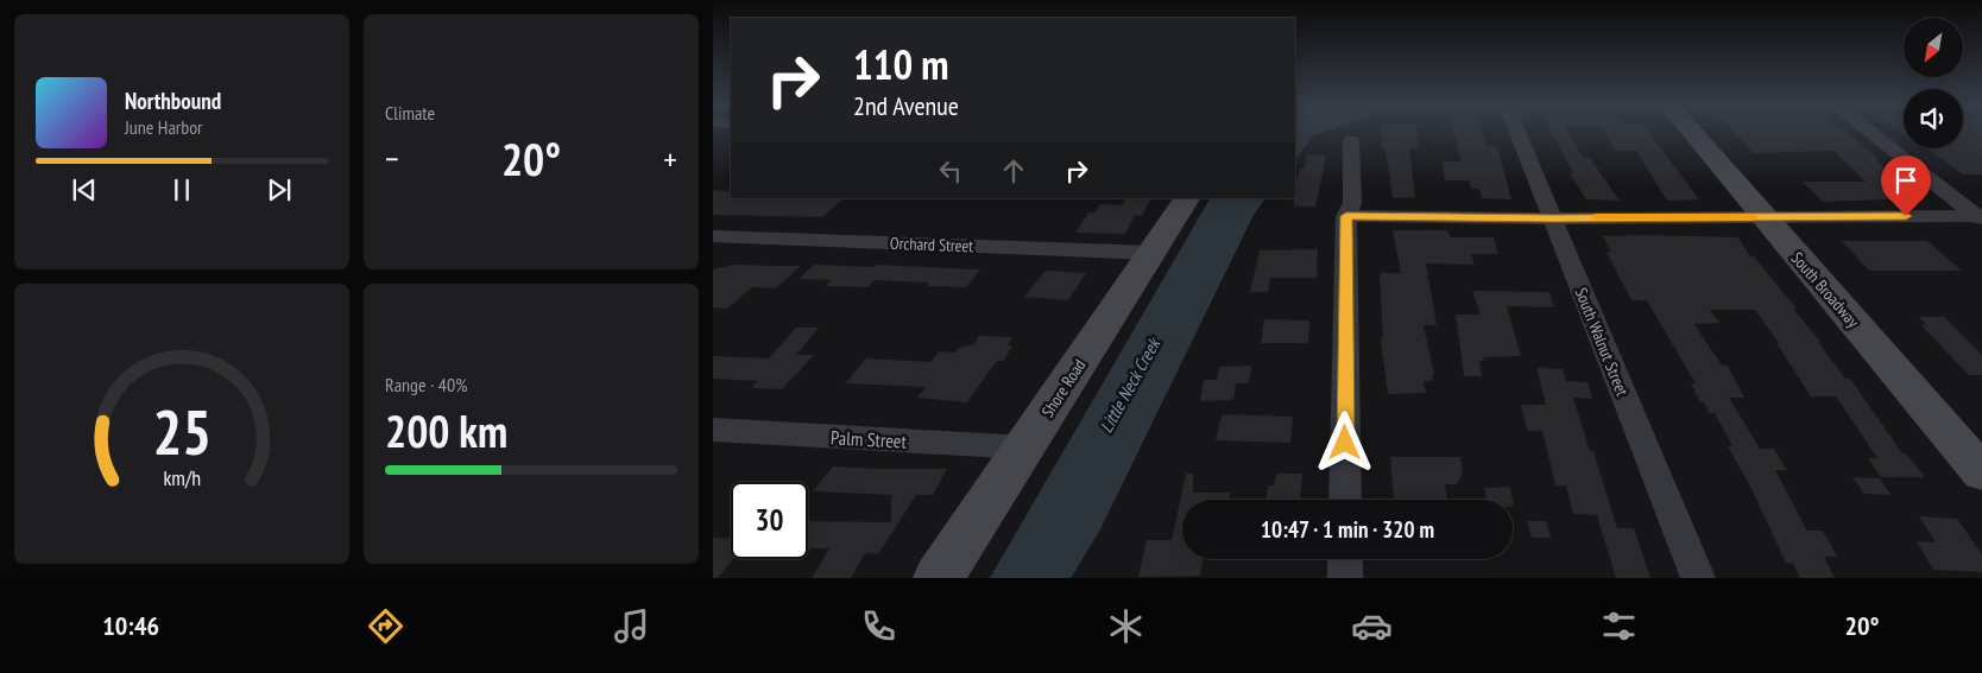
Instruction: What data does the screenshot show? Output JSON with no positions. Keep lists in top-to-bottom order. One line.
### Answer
{"streets":{"street":["Orchard Street","South Broadway","South Walnut Street","Shore Road","Palm Street"]},"crossings":[["Orchard Street","Shore Road"],["Shore Road","Palm Street"]],"water":["Little Neck Creek"],"north":"bottom left","page":{"tile":["Climate",["Range · 40%","200 km"]],"turn":["110 m","2nd Avenue"],"song":["Northbound","June Harbor"],"heat":["−","20°","+"],"limit":"30","trip":"10:47 · 1 min · 320 m","tabs":["10:46","20°"],"gauge":["25","km/h"]}}
